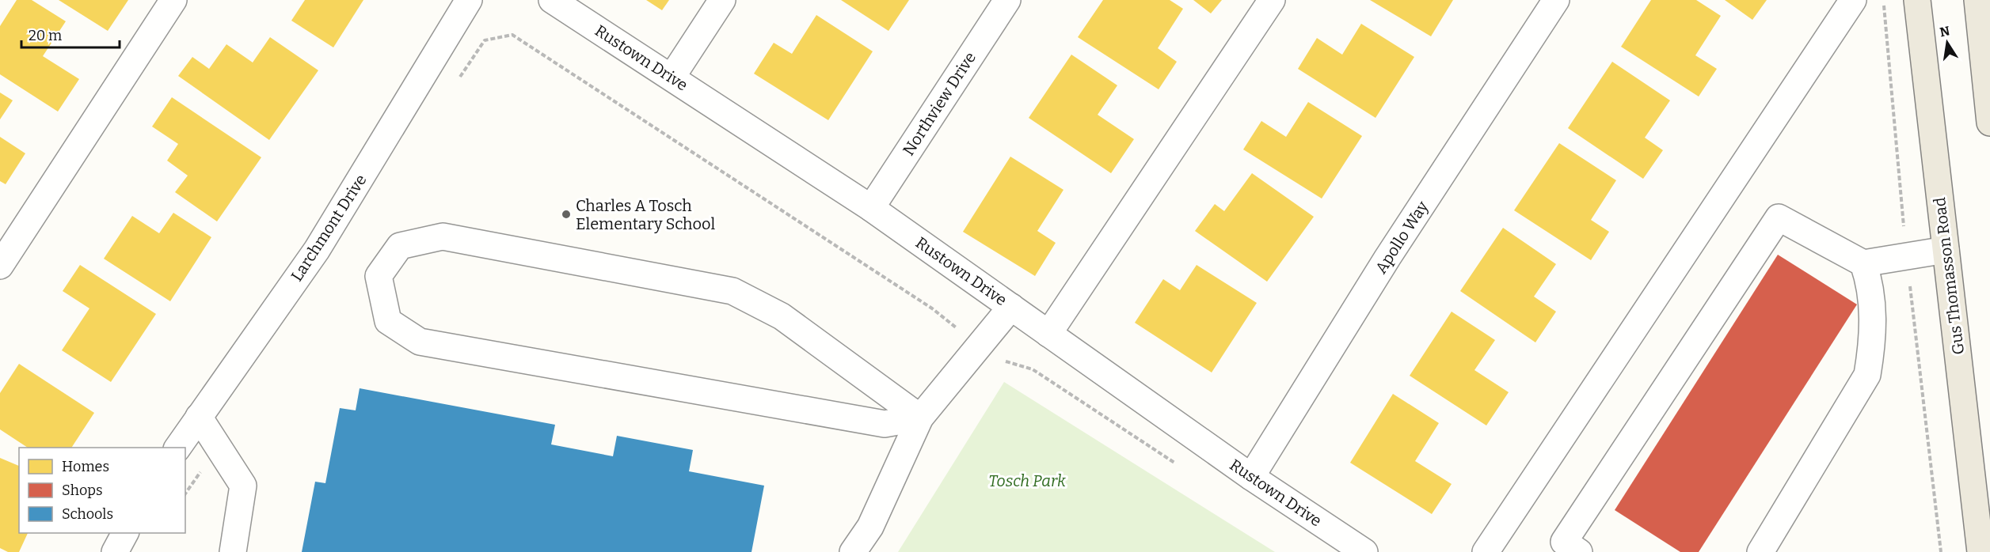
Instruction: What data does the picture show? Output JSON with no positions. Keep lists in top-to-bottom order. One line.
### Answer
{"streets":{"main road":["Gus Thomasson Road"],"street":["Rustown Drive","Northview Drive","Larchmont Drive","Apollo Way"]},"crossings":[["Rustown Drive","Northview Drive"],["Rustown Drive","Apollo Way"]],"parks":["Tosch Park"],"places":["Charles A Tosch Elementary School"],"legend":["Homes","Shops","Schools"],"scale_bar":"20 m","north":"top"}
